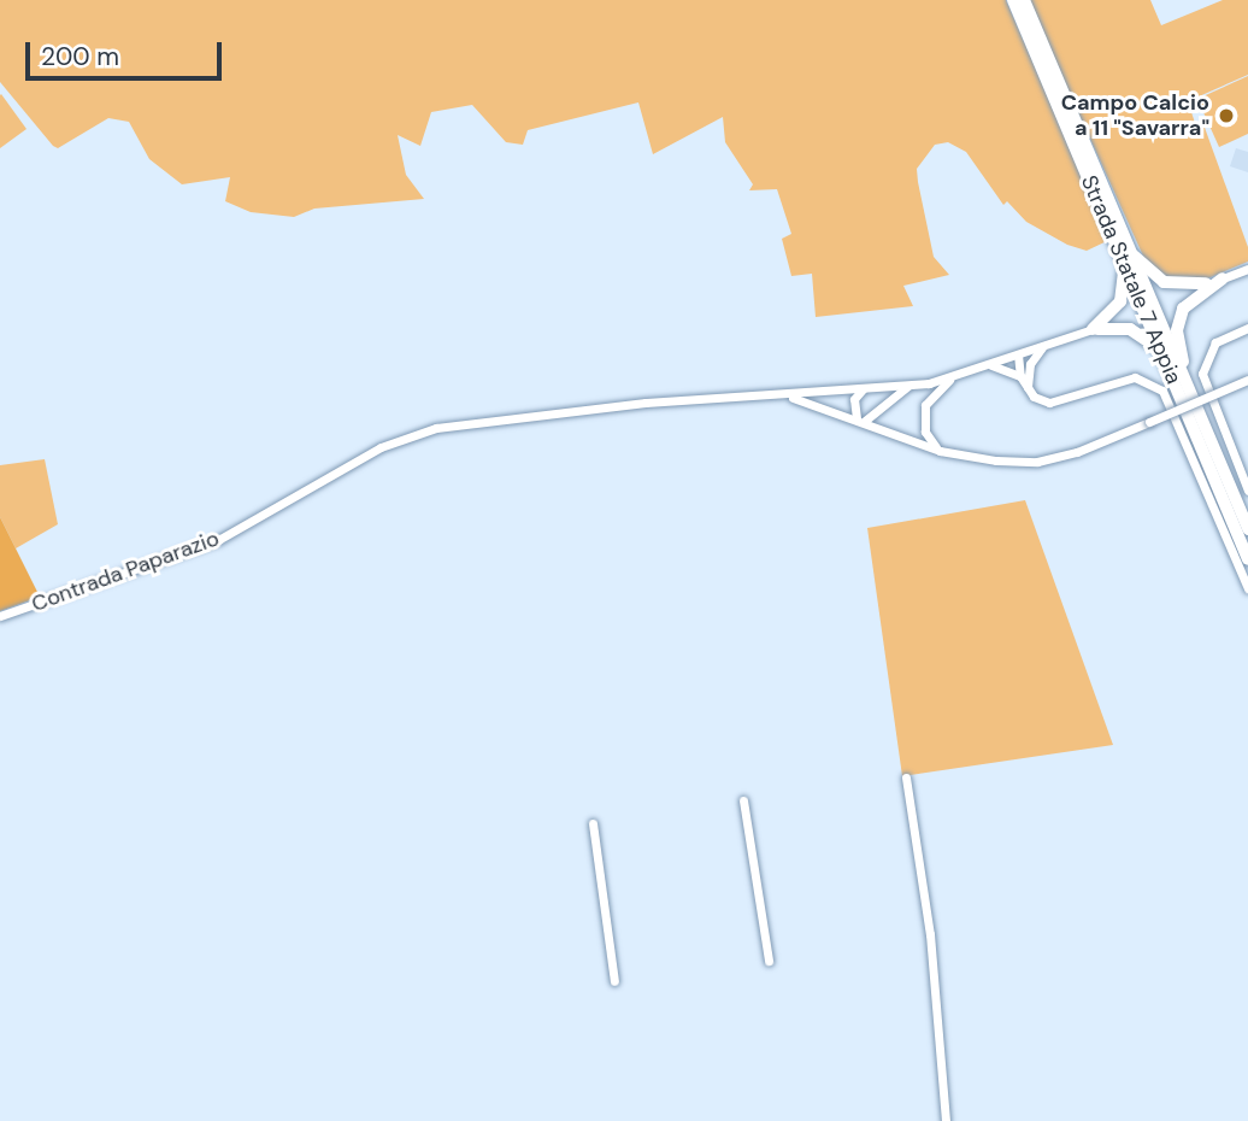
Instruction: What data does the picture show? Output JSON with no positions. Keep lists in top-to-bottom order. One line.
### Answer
{"streets":{"highway":["Strada Statale 7 Appia"],"street":["Contrada Paparazio"]},"places":["Campo Calcio a 11 \"Savarra\""],"scale_bar":"200 m"}
